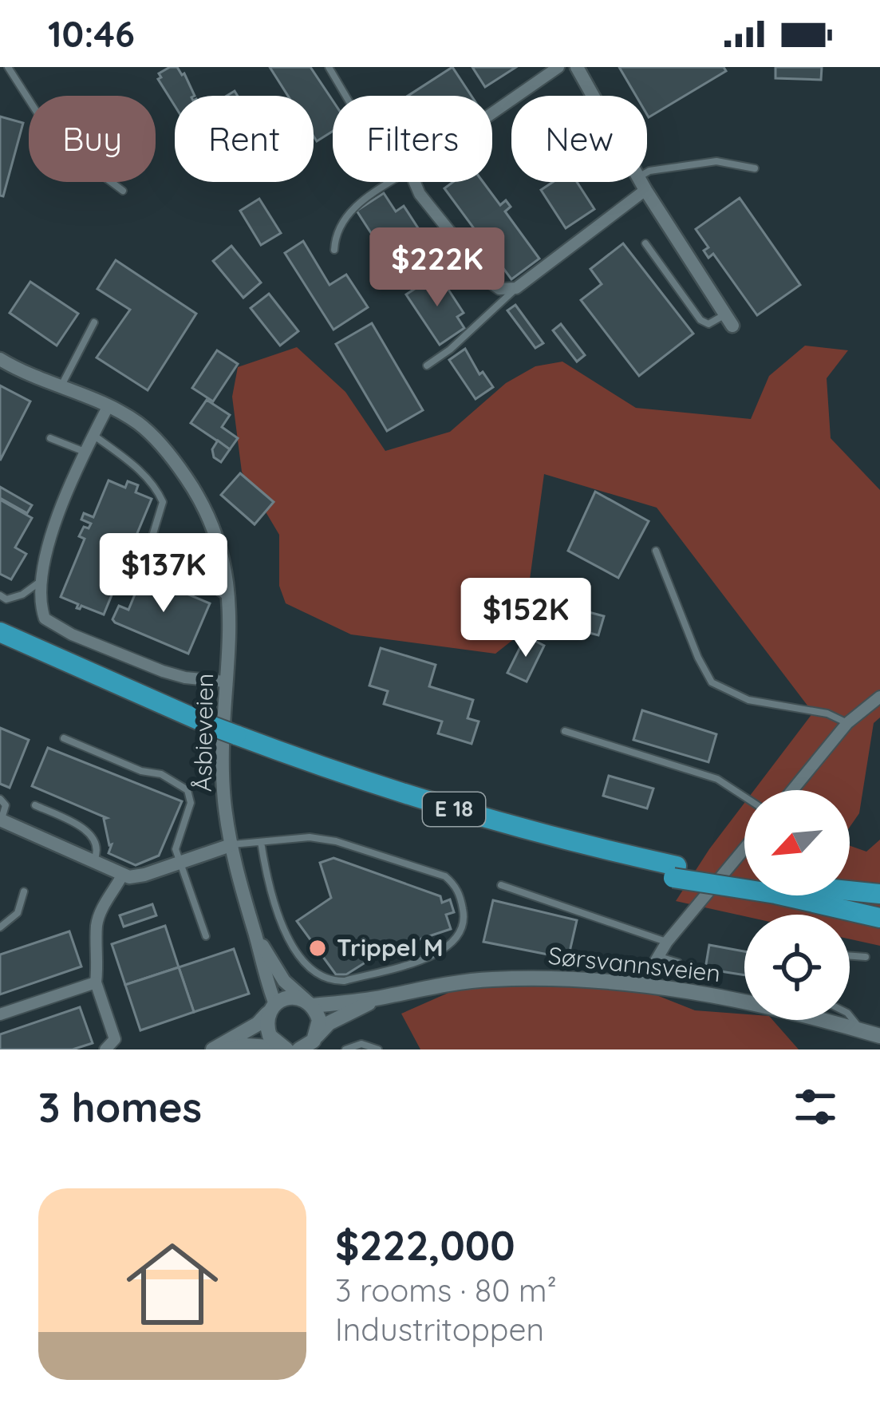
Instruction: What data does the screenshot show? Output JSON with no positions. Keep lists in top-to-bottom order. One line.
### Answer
{"streets":{"highway":["E 18"],"main road":["Sørsvannsveien"],"street":["Åsbieveien"]},"crossings":[["Åsbieveien","Sørsvannsveien"]],"places":["Trippel M"],"north":"bottom left","page":{"status":"10:46","chip":["Buy","Rent","Filters","New"],"price":["$222K","$137K","$152K"],"heading":"3 homes","list":[{"name":"$222,000","note":"3 rooms · 80 m² · Industritoppen"}]}}
